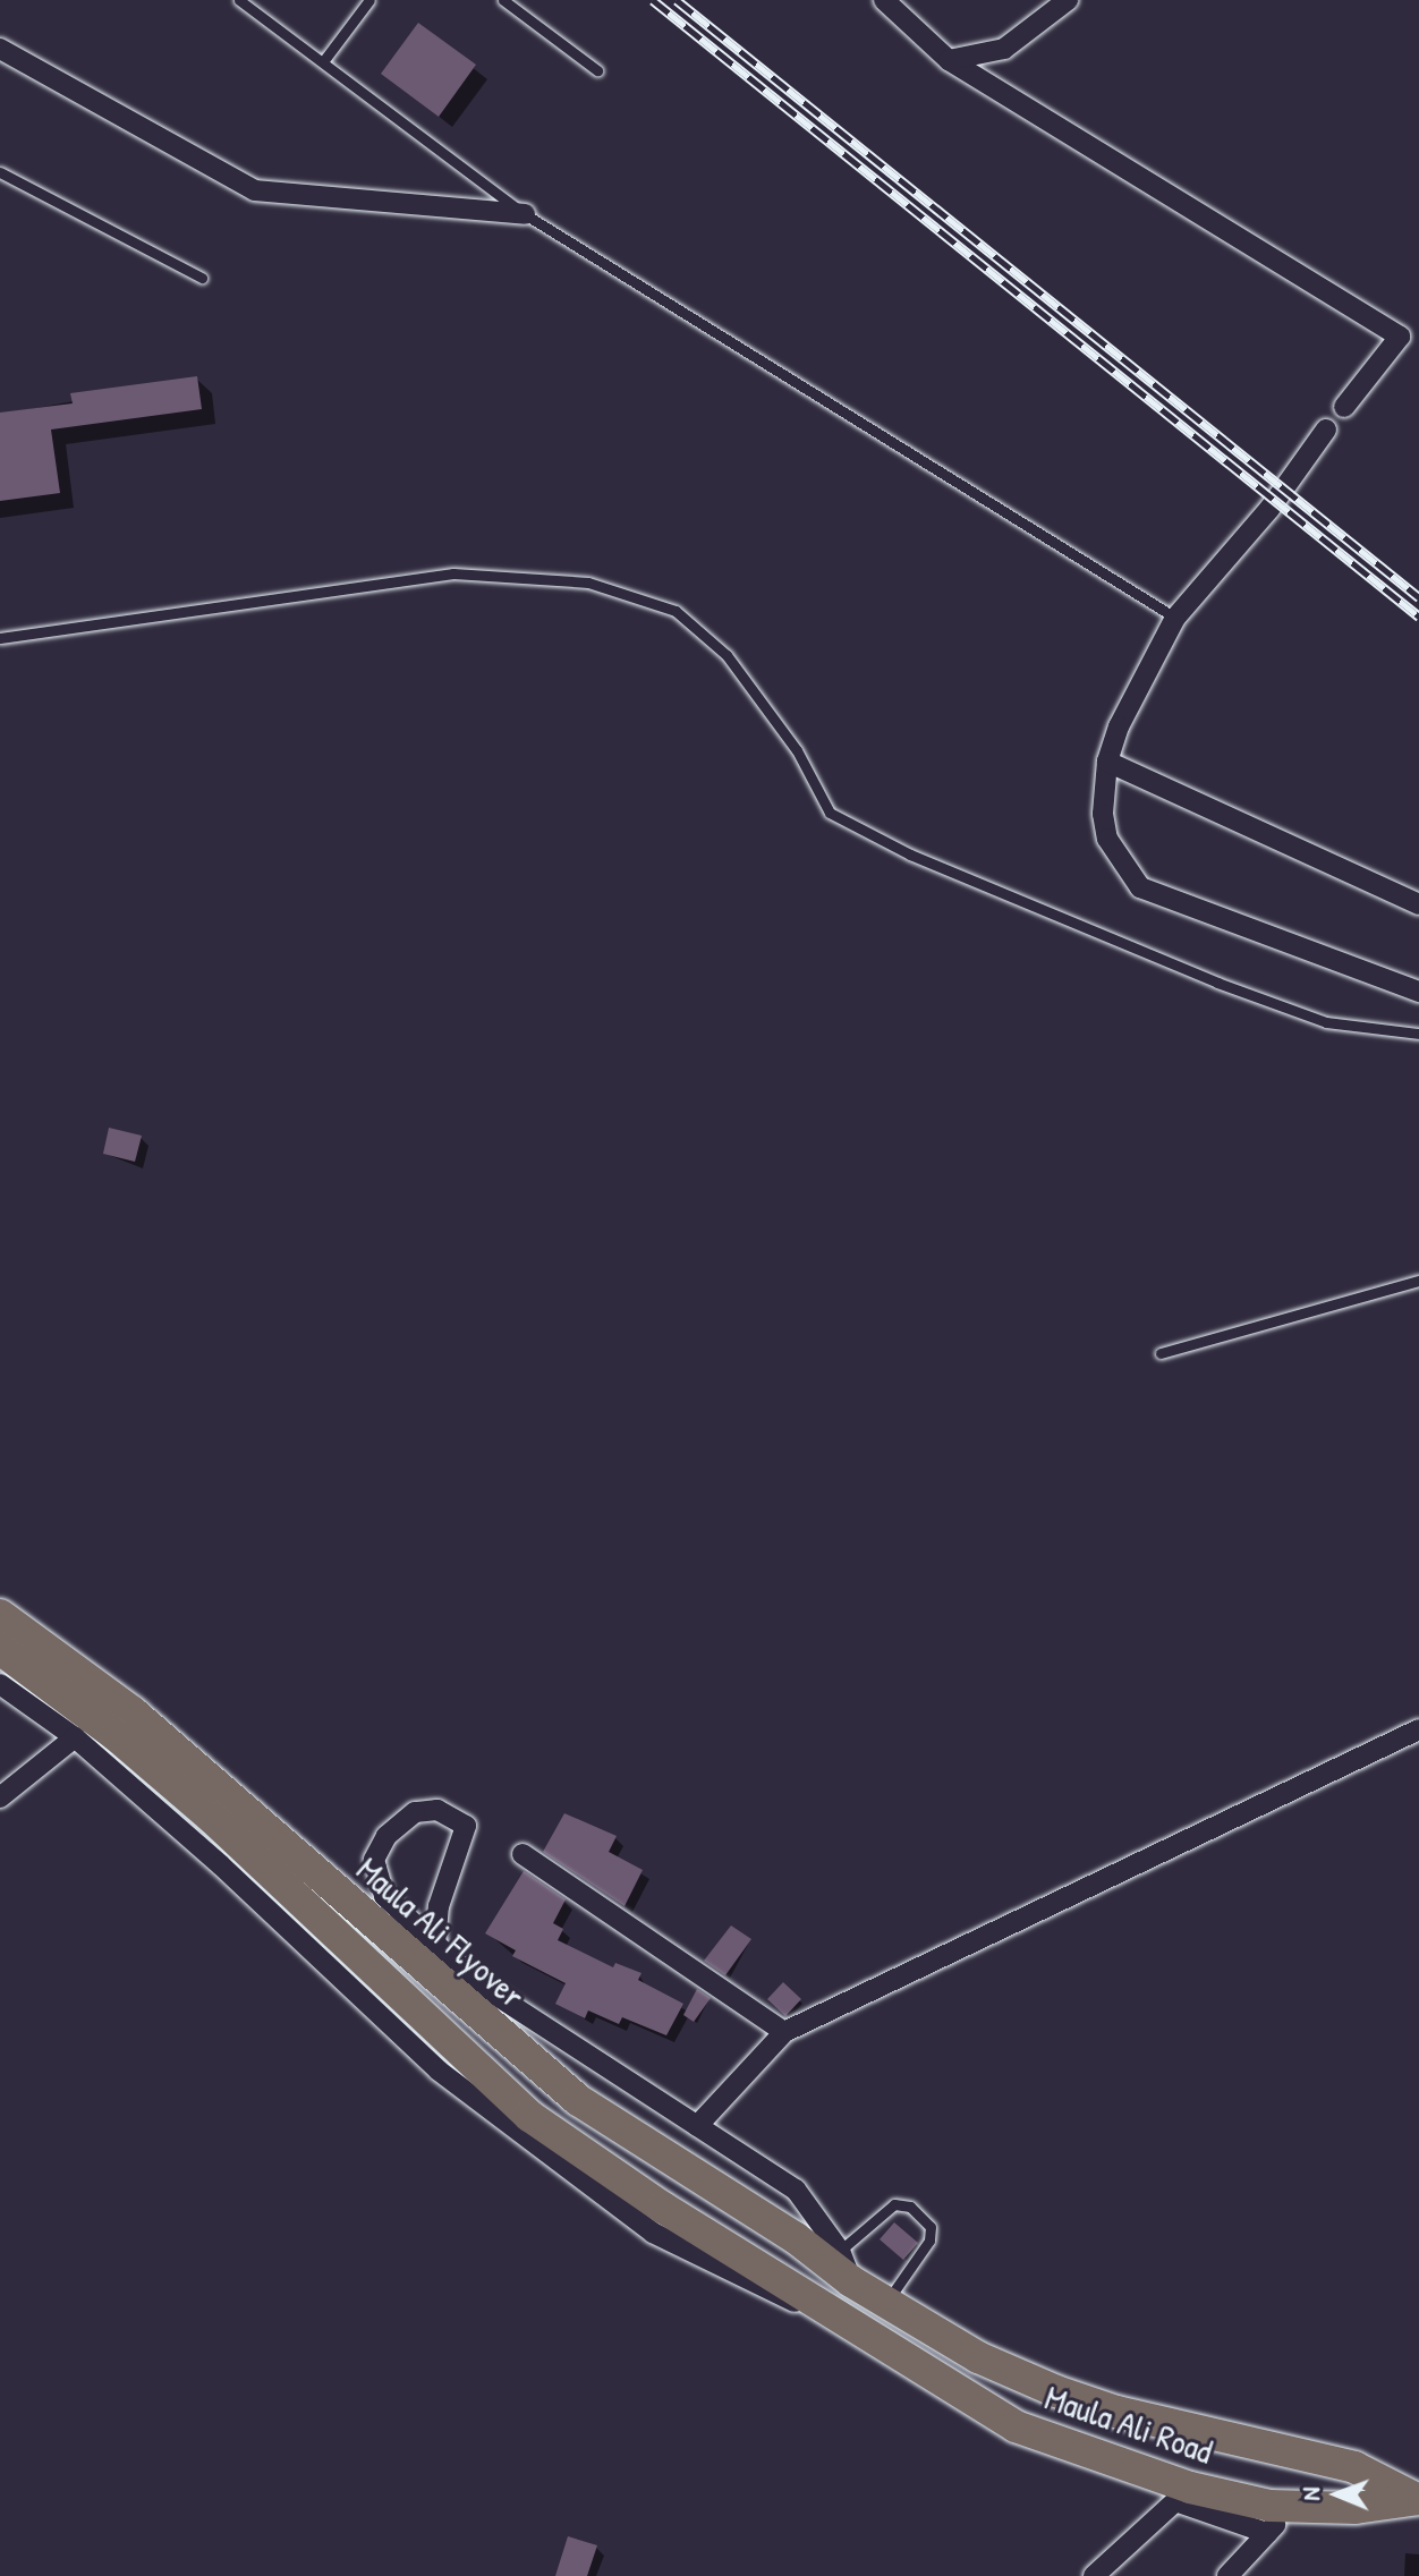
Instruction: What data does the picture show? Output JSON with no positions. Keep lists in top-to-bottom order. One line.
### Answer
{"streets":{"main road":["Maula Ali Flyover","Maula Ali Road"]},"crossings":[["Maula Ali Flyover","Maula Ali Road"]],"north":"left"}
